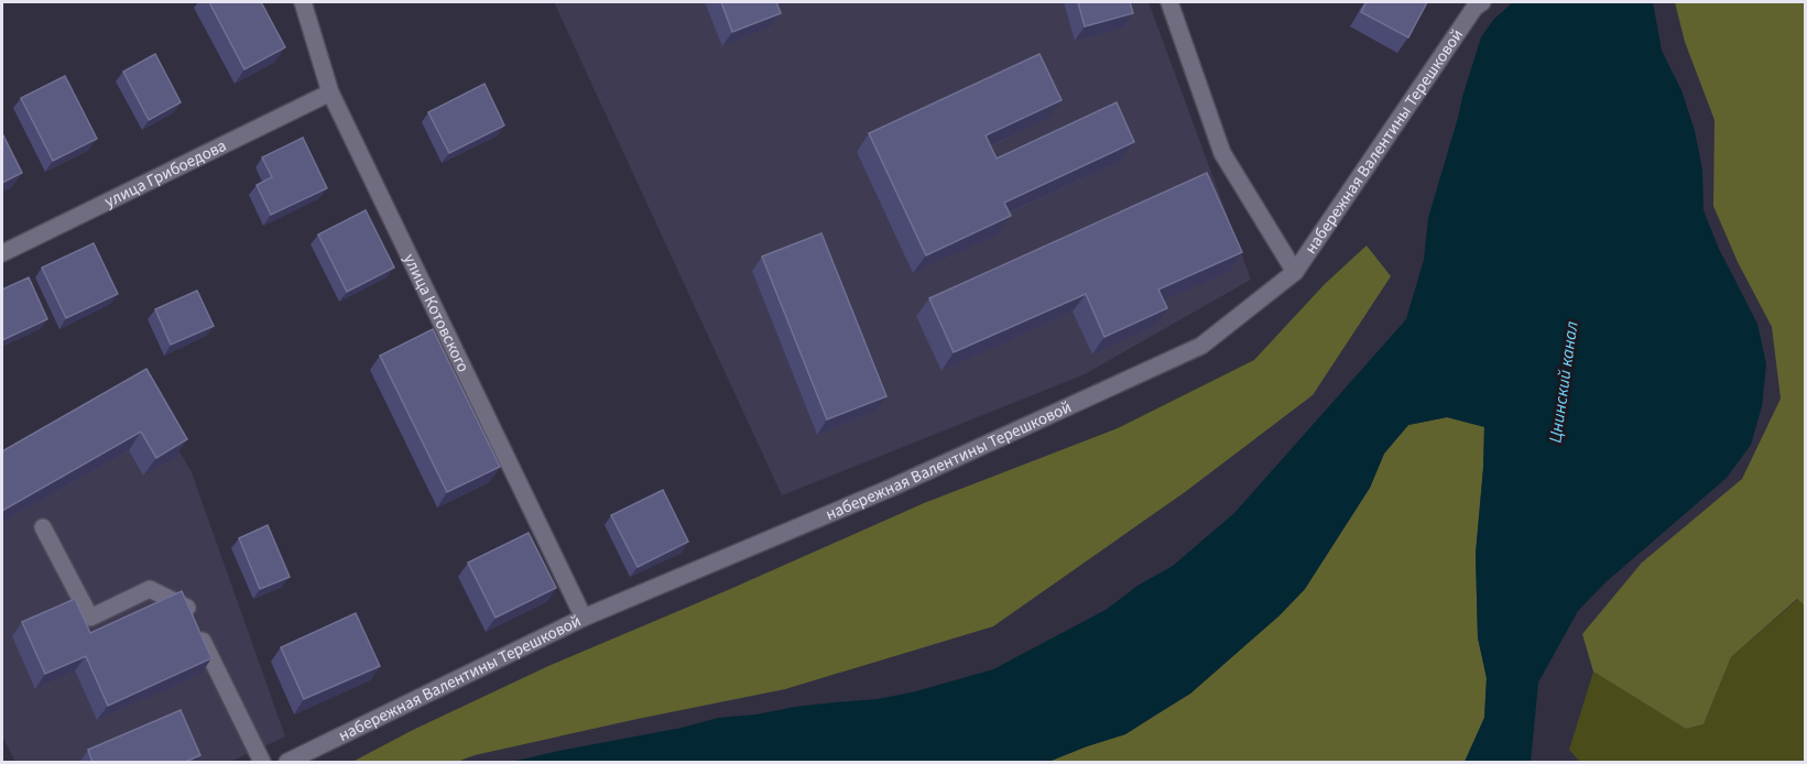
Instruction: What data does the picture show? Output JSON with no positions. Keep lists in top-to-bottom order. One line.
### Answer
{"streets":{"street":["набережная Валентины Терешковой","улица Грибоедова","улица Котовского"]},"crossings":[["набережная Валентины Терешковой","улица Котовского"],["улица Грибоедова","улица Котовского"]],"water":["Цнинский канал"]}
